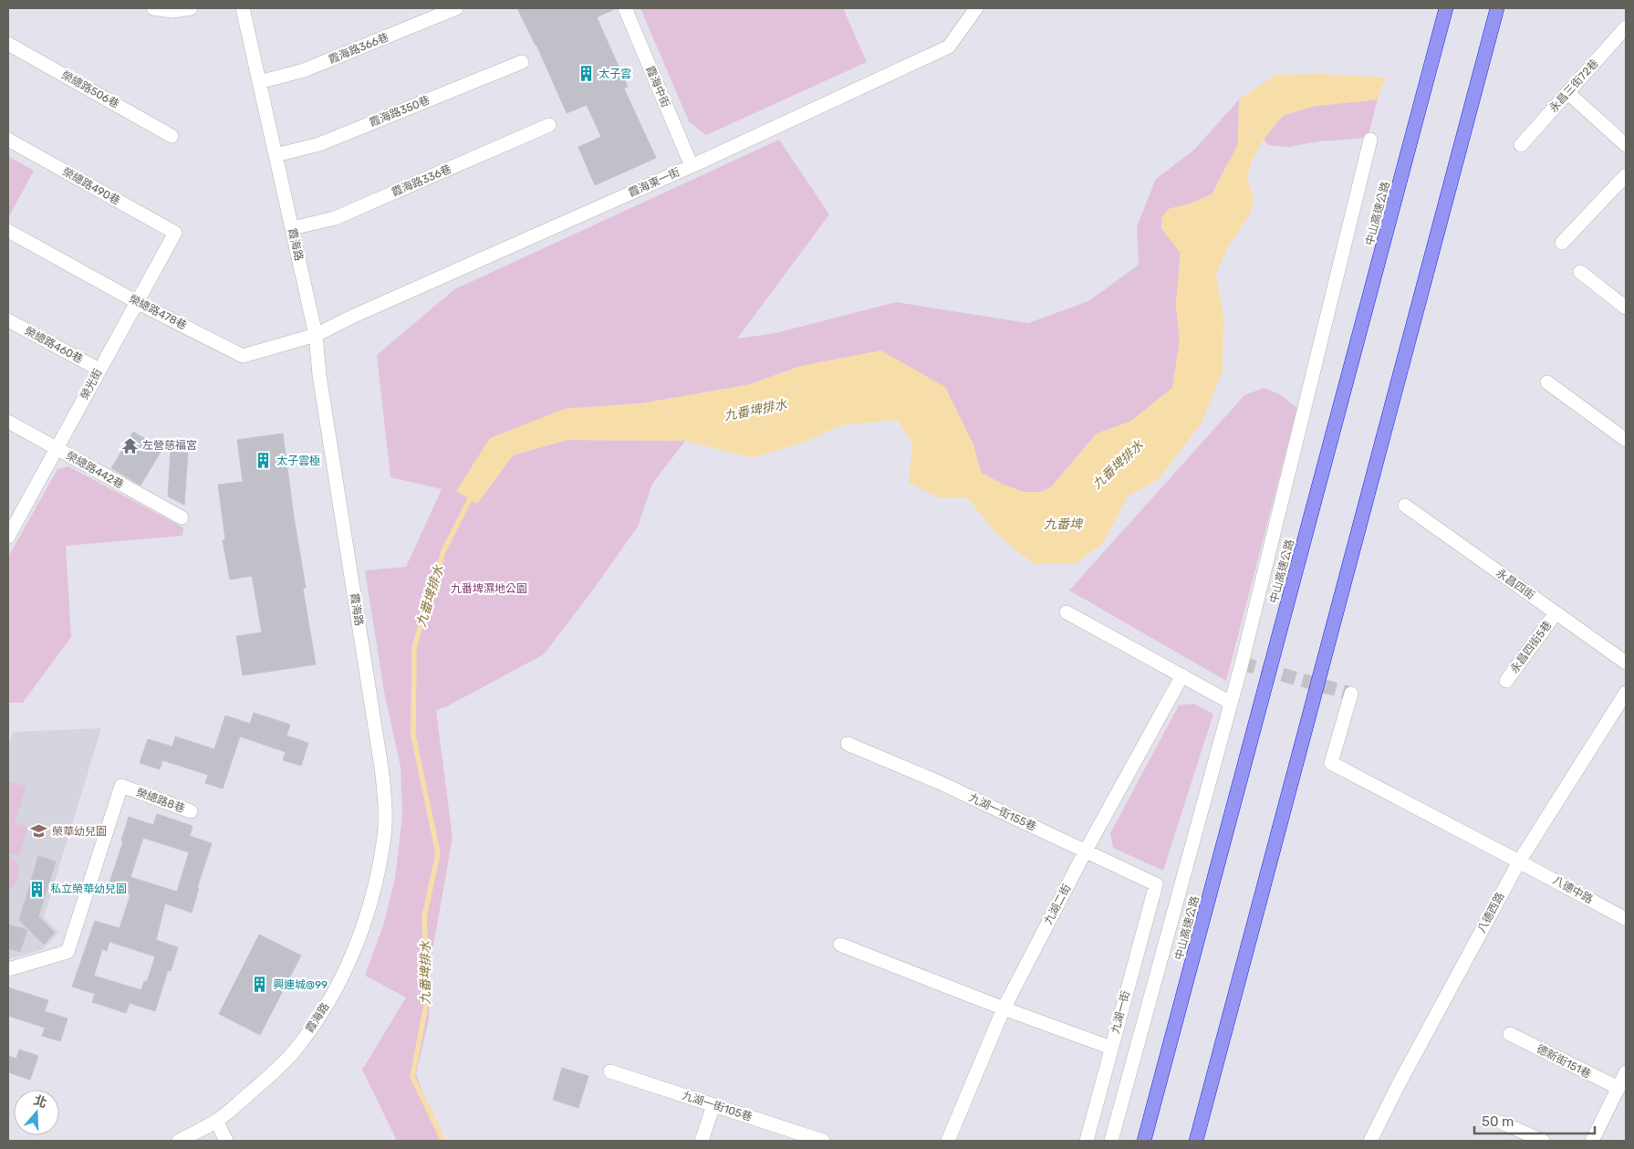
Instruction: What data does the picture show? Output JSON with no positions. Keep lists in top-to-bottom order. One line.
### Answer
{"streets":{"highway":["中山高速公路"],"street":["霞海路366巷","永昌三街72巷","霞海中街","榮總路506巷","霞海路350巷","霞海路336巷","霞海東一街","榮總路490巷","霞海路","榮總路478巷","榮總路460巷","榮光街","榮總路442巷","永昌四街","永昌四街5巷","榮總路8巷","九湖一街155巷","八德中路","九湖二街","八德西路","九湖一街","德新街151巷","九湖一街105巷"]},"crossings":[["霞海路366巷","霞海路"],["霞海中街","霞海東一街"],["霞海路350巷","霞海路"],["霞海路336巷","霞海路"],["霞海東一街","霞海路"],["霞海東一街","榮總路478巷"],["榮總路490巷","榮光街"],["霞海路","榮總路478巷"],["榮總路478巷","榮光街"],["榮總路460巷","榮光街"],["榮光街","榮總路442巷"],["永昌四街","永昌四街5巷"],["九湖一街155巷","九湖二街"],["九湖一街155巷","九湖一街"],["八德中路","八德西路"]],"water":["九番埤排水","九番埤"],"parks":["九番埤濕地公園"],"places":{"building":["太子雲","太子雲極","私立榮華幼兒園","興連城@99"],"temple":["左營慈福宮"],"school or university":["榮華幼兒園"]},"scale_bar":"50 m","north":"top"}
